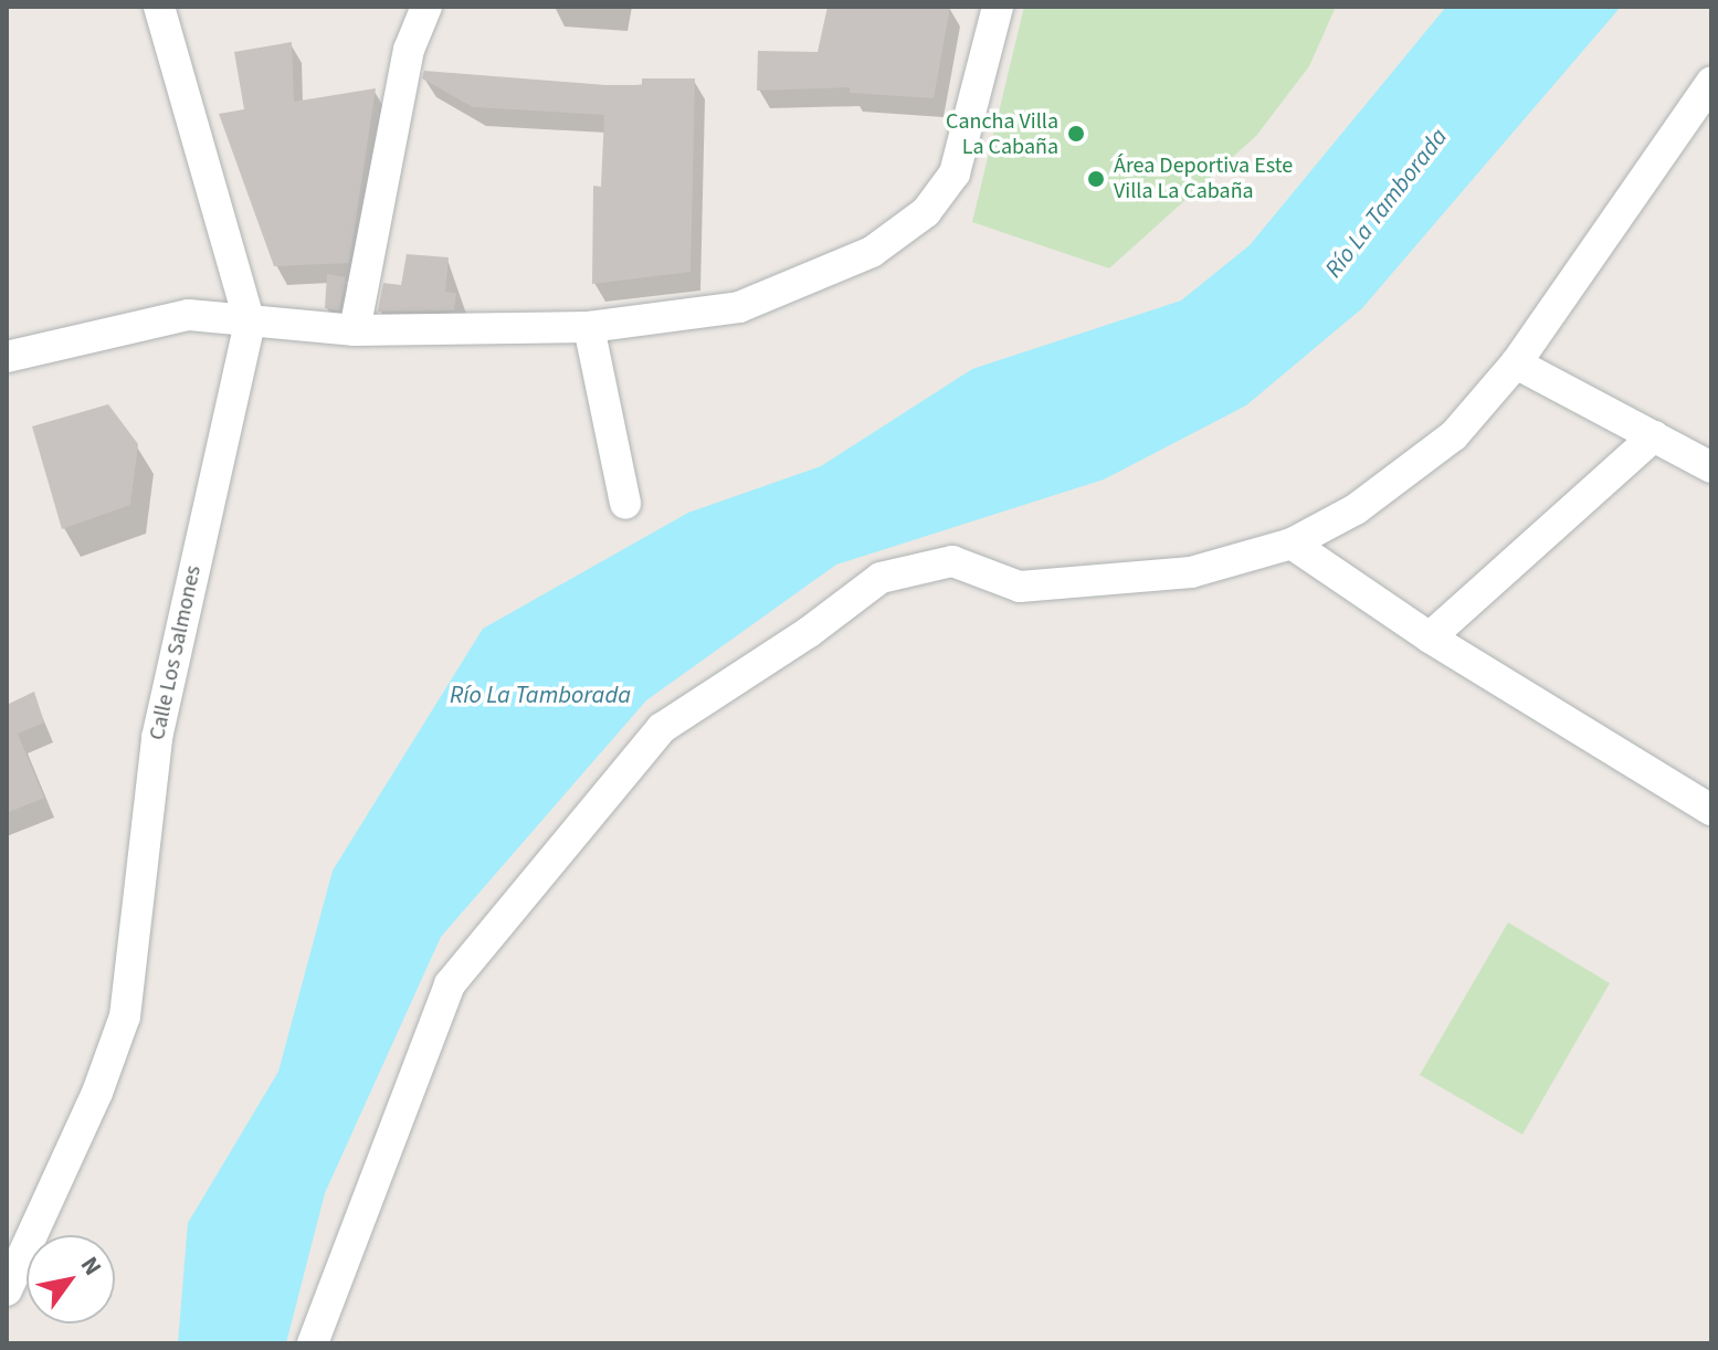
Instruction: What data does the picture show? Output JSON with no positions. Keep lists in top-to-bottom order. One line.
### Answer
{"streets":{"street":["Calle Los Salmones"]},"water":["Río La Tamborada"],"places":["Cancha Villa La Cabaña","Área Deportiva Este Villa La Cabaña"],"north":"top right"}
